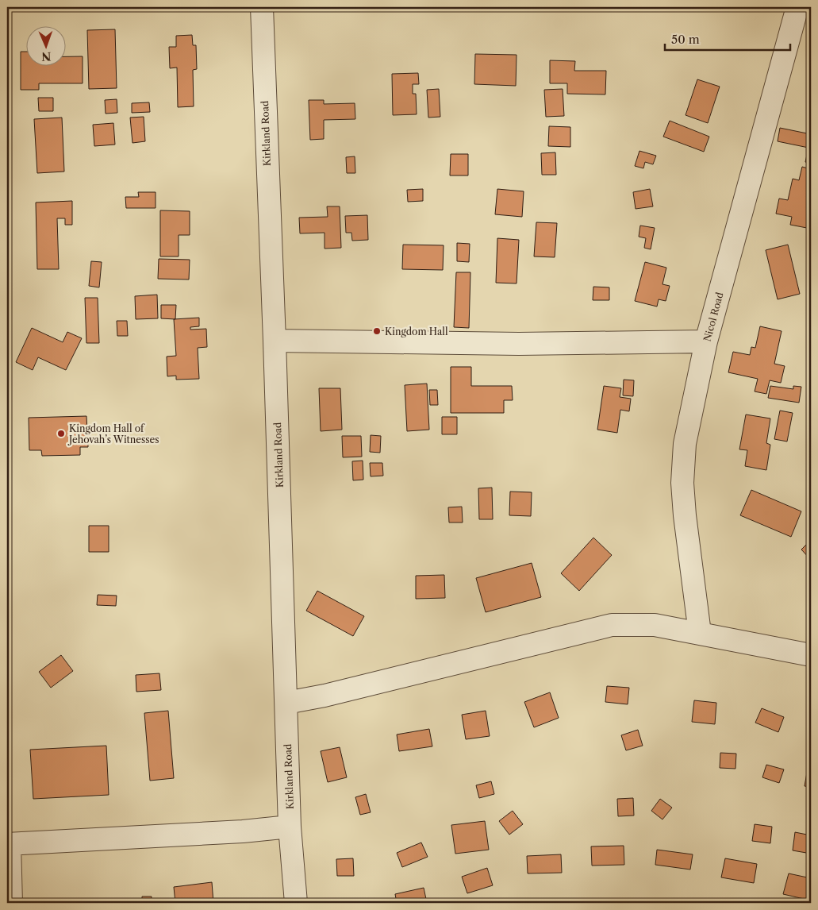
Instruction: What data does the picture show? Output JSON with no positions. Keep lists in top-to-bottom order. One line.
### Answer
{"streets":{"street":["Kirkland Road","Nicol Road"]},"places":["Kingdom Hall","Kingdom Hall of Jehovah’s Witnesses"],"scale_bar":"50 m","north":"bottom"}
